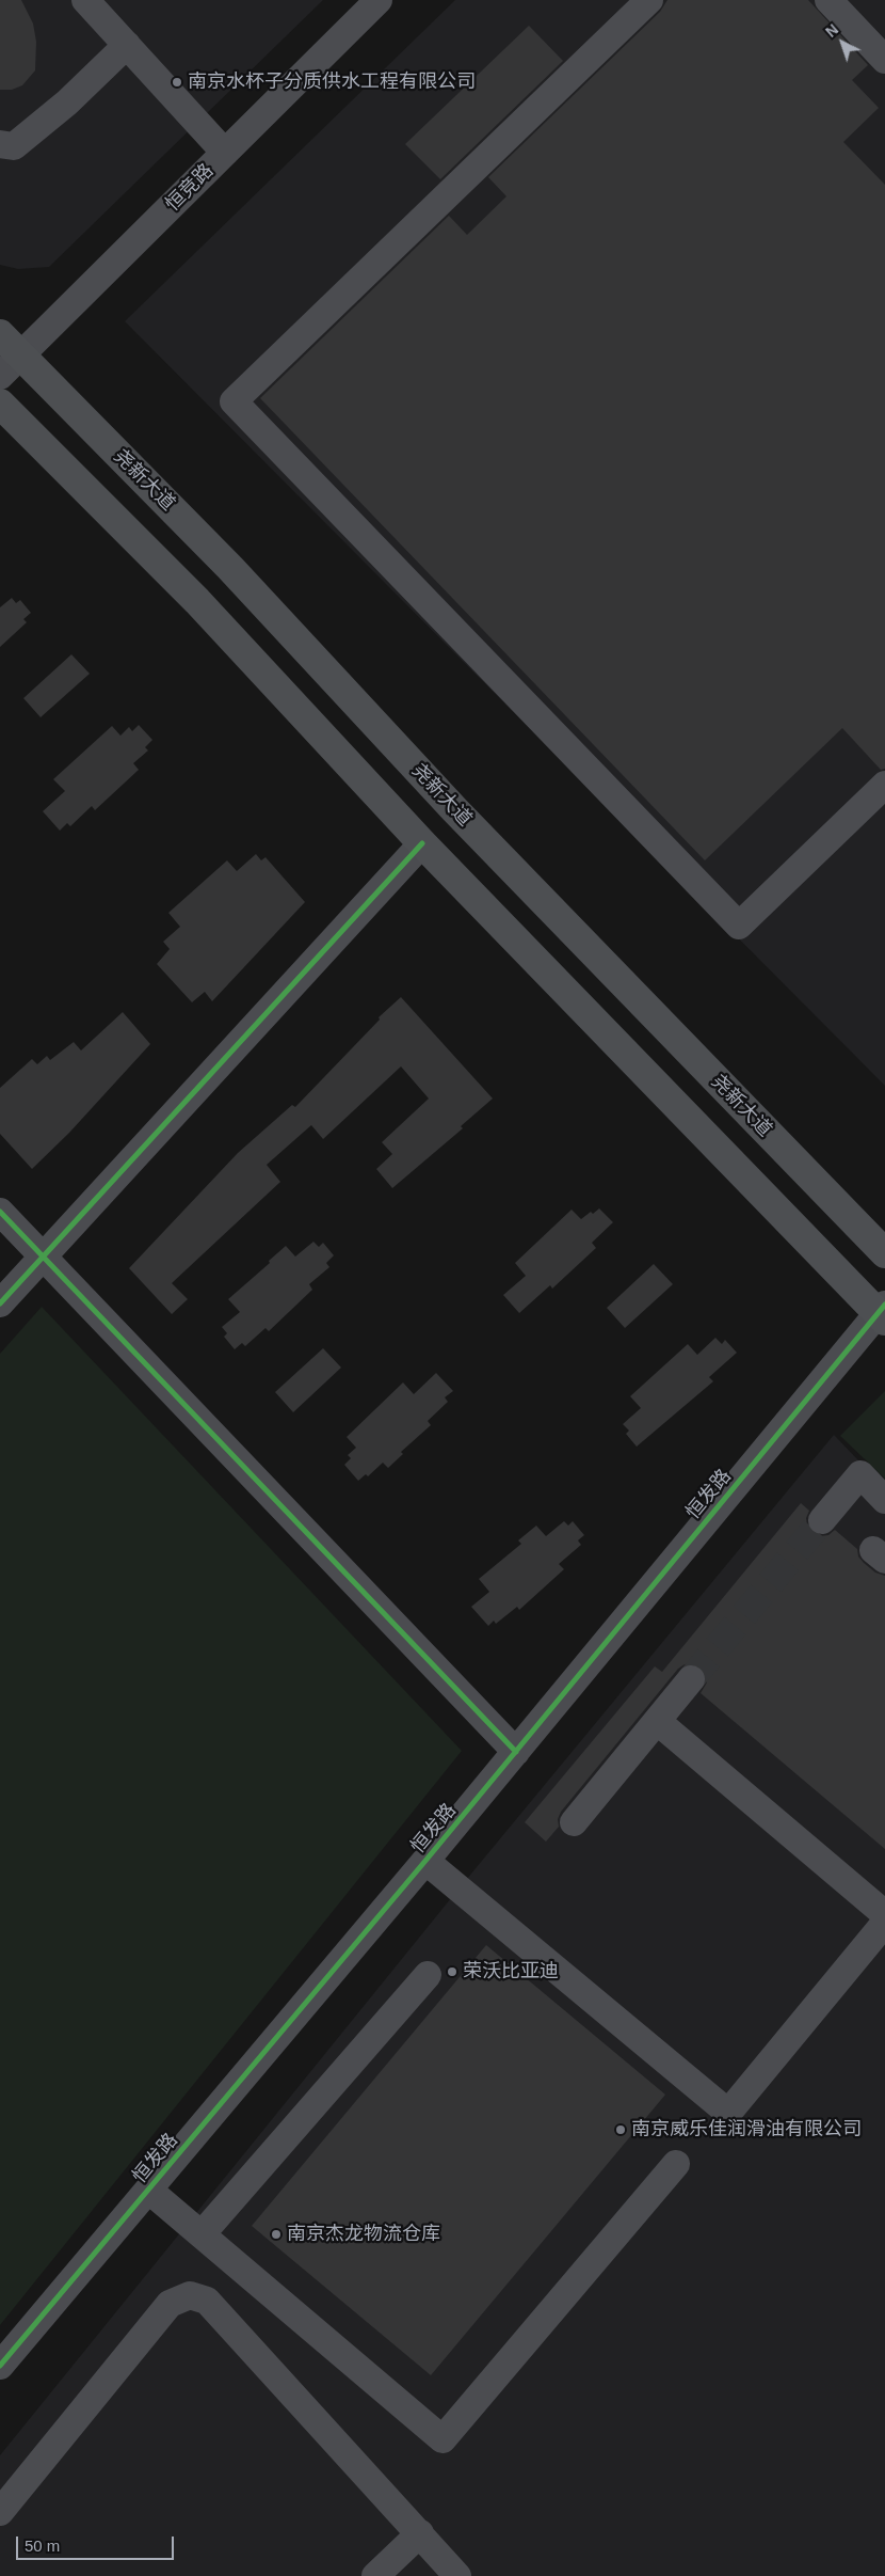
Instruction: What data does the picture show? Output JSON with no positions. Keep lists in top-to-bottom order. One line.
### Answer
{"streets":{"main road":["尧新大道"],"street":["恒竞路","恒发路"]},"crossings":[["恒竞路","尧新大道"]],"places":["南京水杯子分质供水工程有限公司","荣沃比亚迪","南京威乐佳润滑油有限公司","南京杰龙物流仓库"],"scale_bar":"50 m","north":"top left"}
